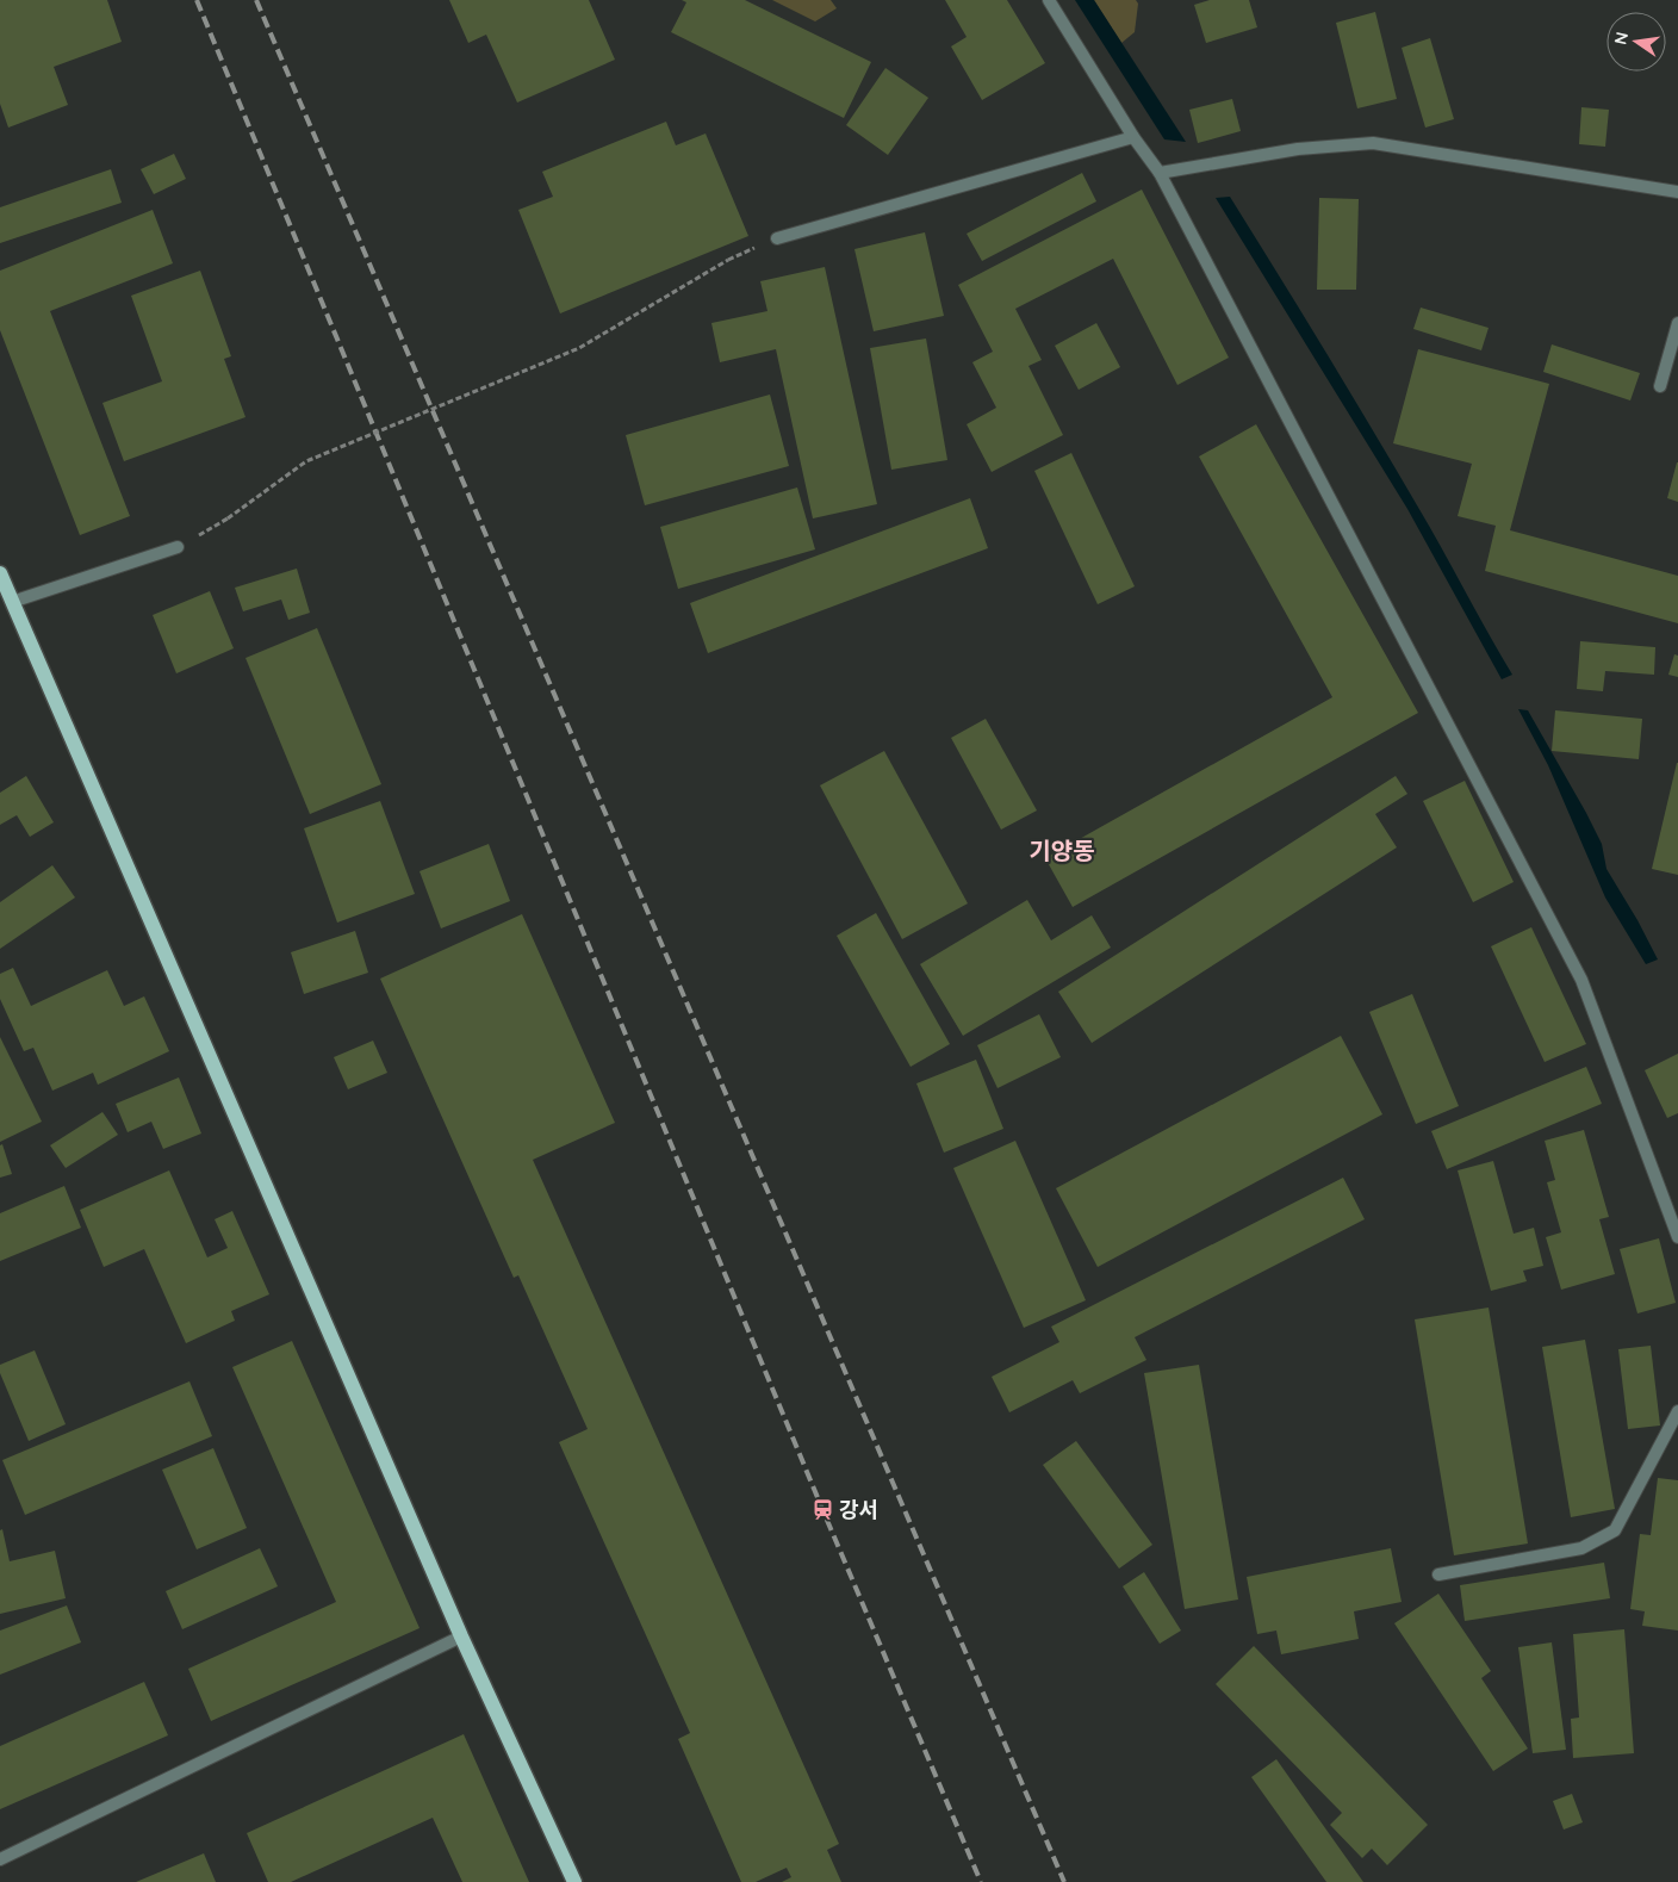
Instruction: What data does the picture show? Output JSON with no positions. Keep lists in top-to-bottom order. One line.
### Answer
{"districts":["기양동"],"places":{"station":["강서"]},"north":"left"}
